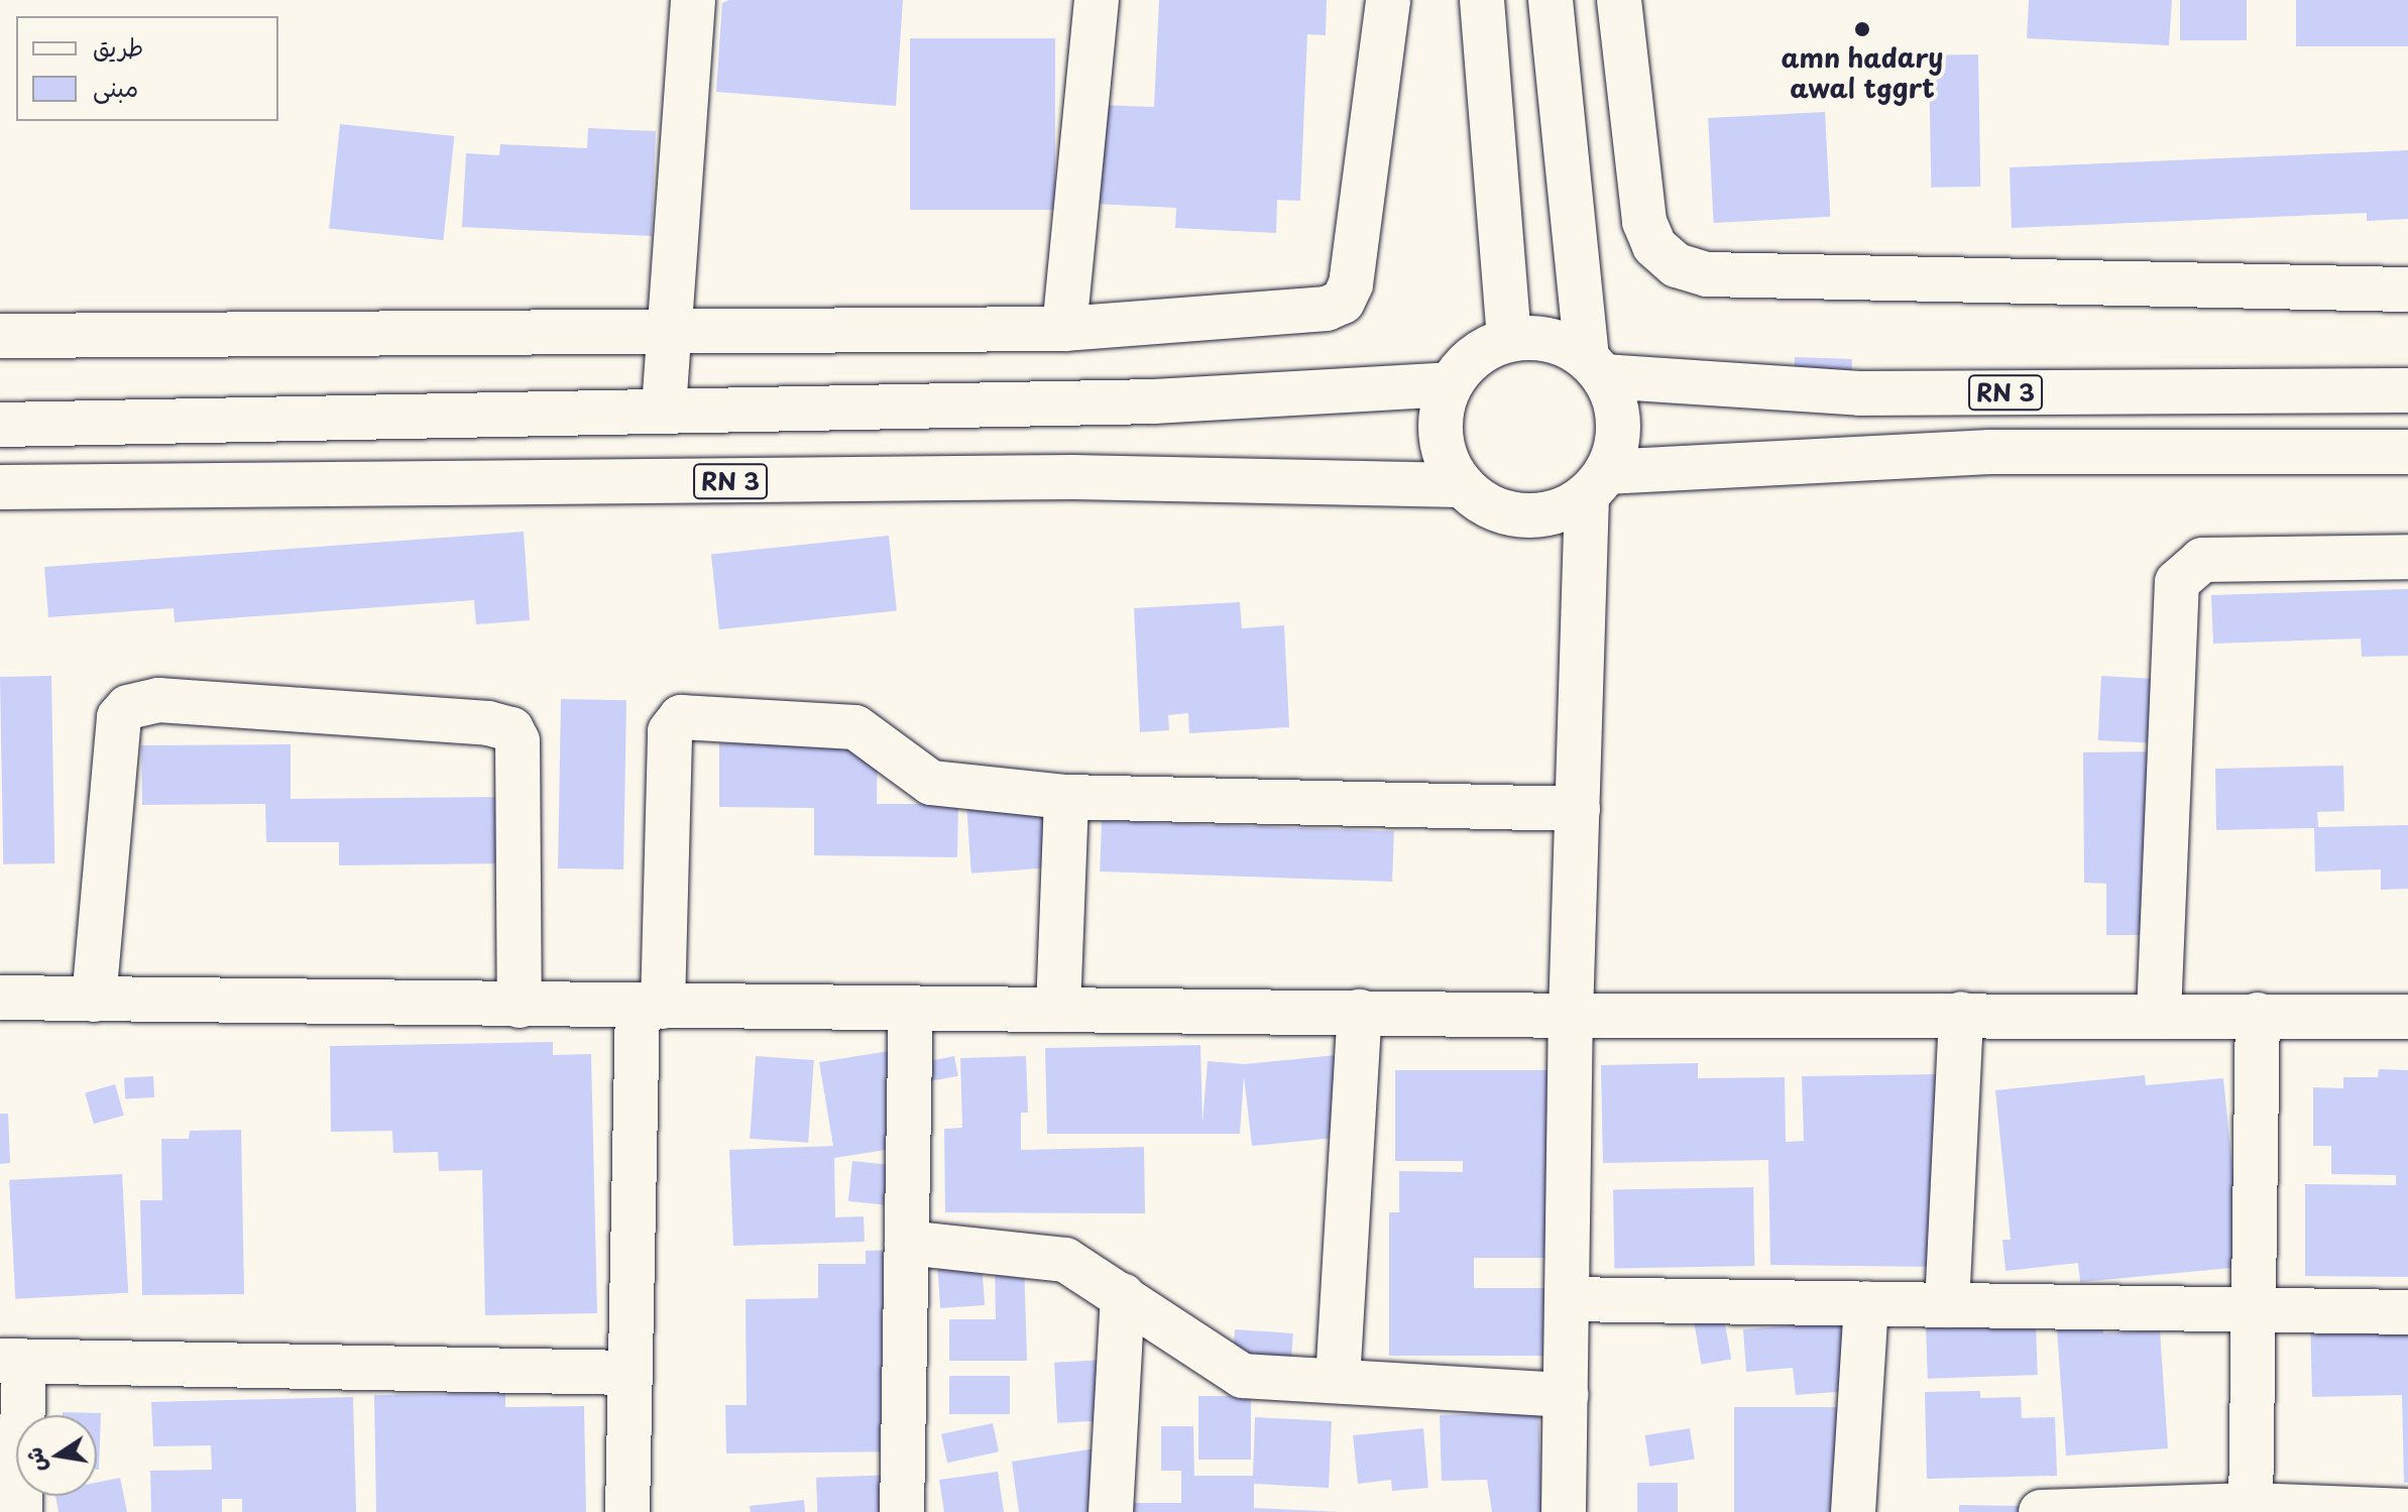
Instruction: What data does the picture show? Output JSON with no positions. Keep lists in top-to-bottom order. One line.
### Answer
{"streets":{"main road":["RN 3"]},"places":["amn hadary awal tggrt"],"legend":["طريق","مبنى"],"north":"left"}
